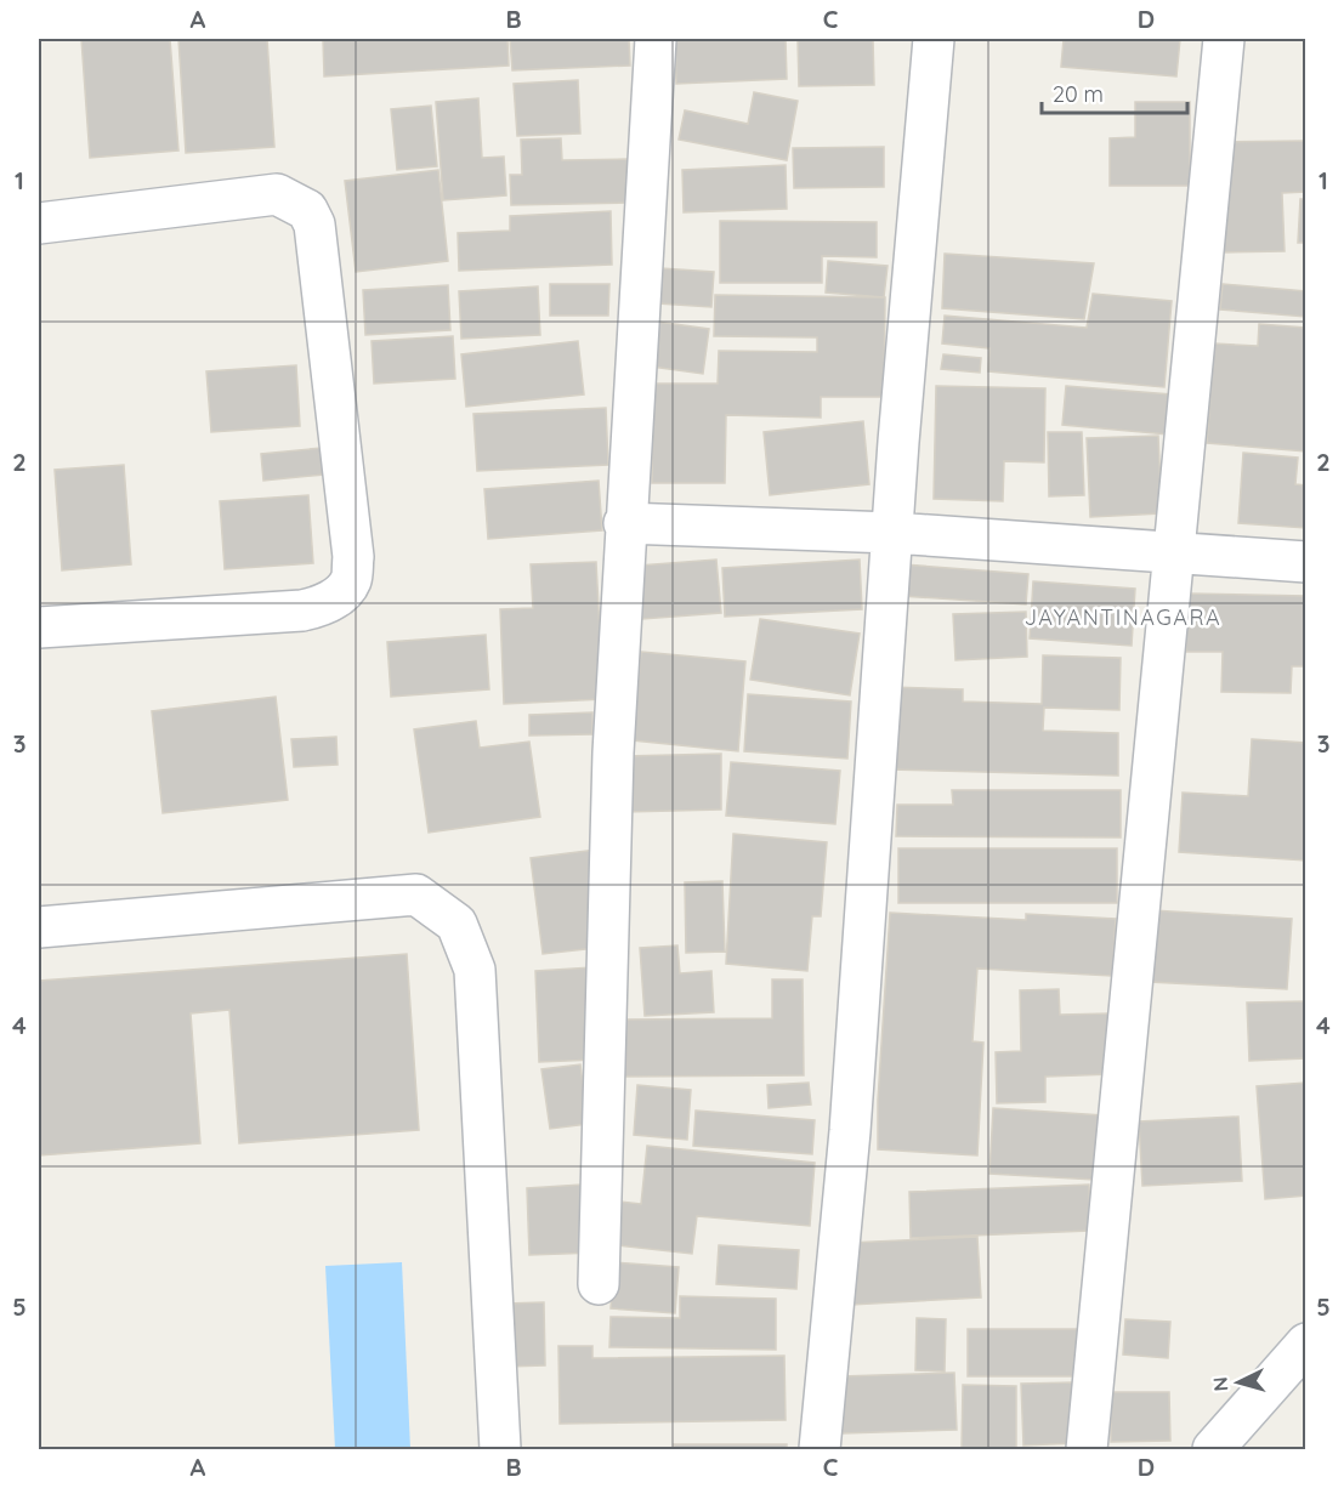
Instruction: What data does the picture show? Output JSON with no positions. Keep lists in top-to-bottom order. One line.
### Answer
{"districts":["JAYANTINAGARA"],"scale_bar":"20 m","north":"left","grid":{"columns":["A","B","C","D"],"rows":["1","2","3","4","5"]}}
